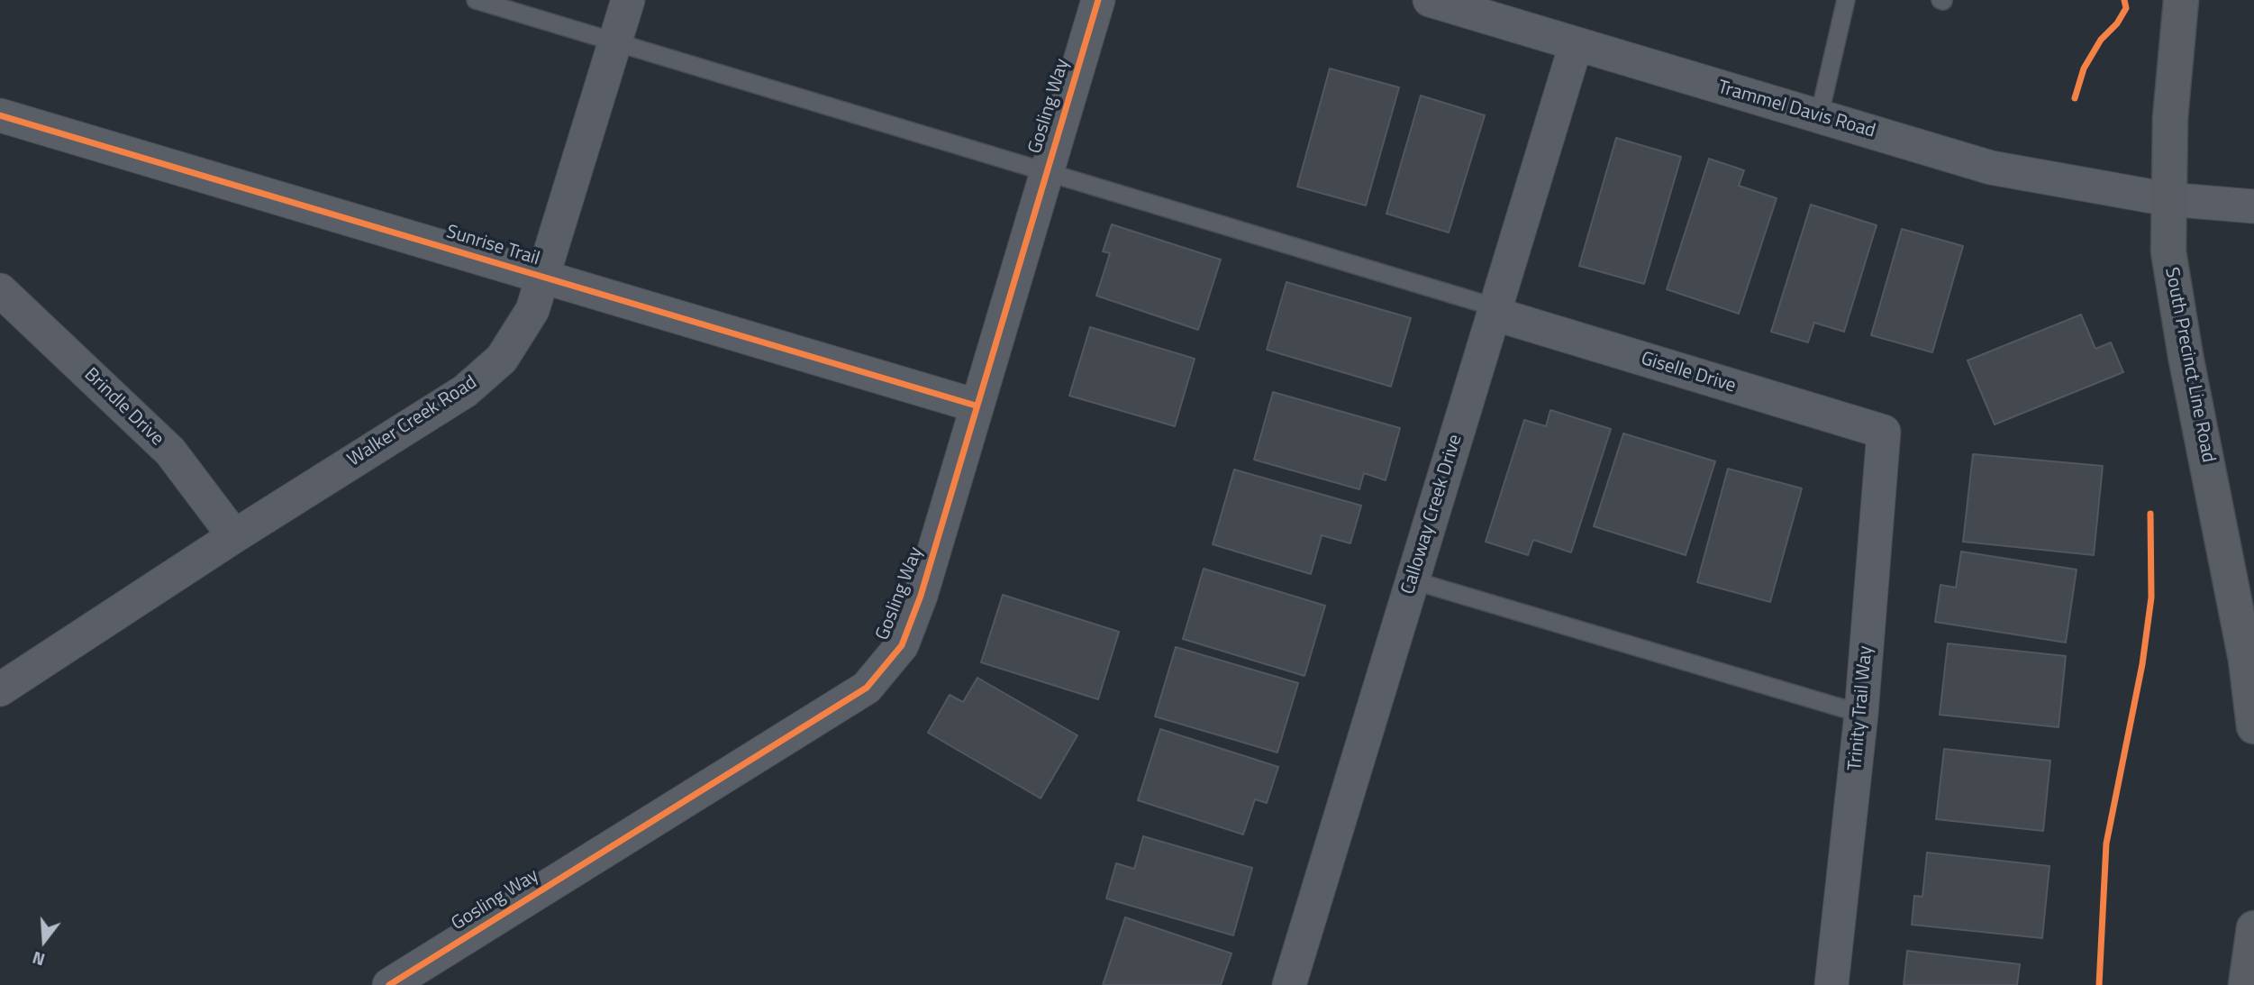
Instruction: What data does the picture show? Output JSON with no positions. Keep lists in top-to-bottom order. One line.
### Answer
{"streets":{"main road":["South Precinct Line Road"],"street":["Gosling Way","Trammel Davis Road","Sunrise Trail","Giselle Drive","Brindle Drive","Walker Creek Road","Calloway Creek Drive","Trinity Trail Way"]},"crossings":[["Gosling Way","Sunrise Trail"],["Trammel Davis Road","South Precinct Line Road"],["Trammel Davis Road","Calloway Creek Drive"],["Sunrise Trail","Walker Creek Road"],["Giselle Drive","Calloway Creek Drive"],["Giselle Drive","Trinity Trail Way"],["Brindle Drive","Walker Creek Road"]],"north":"bottom"}
